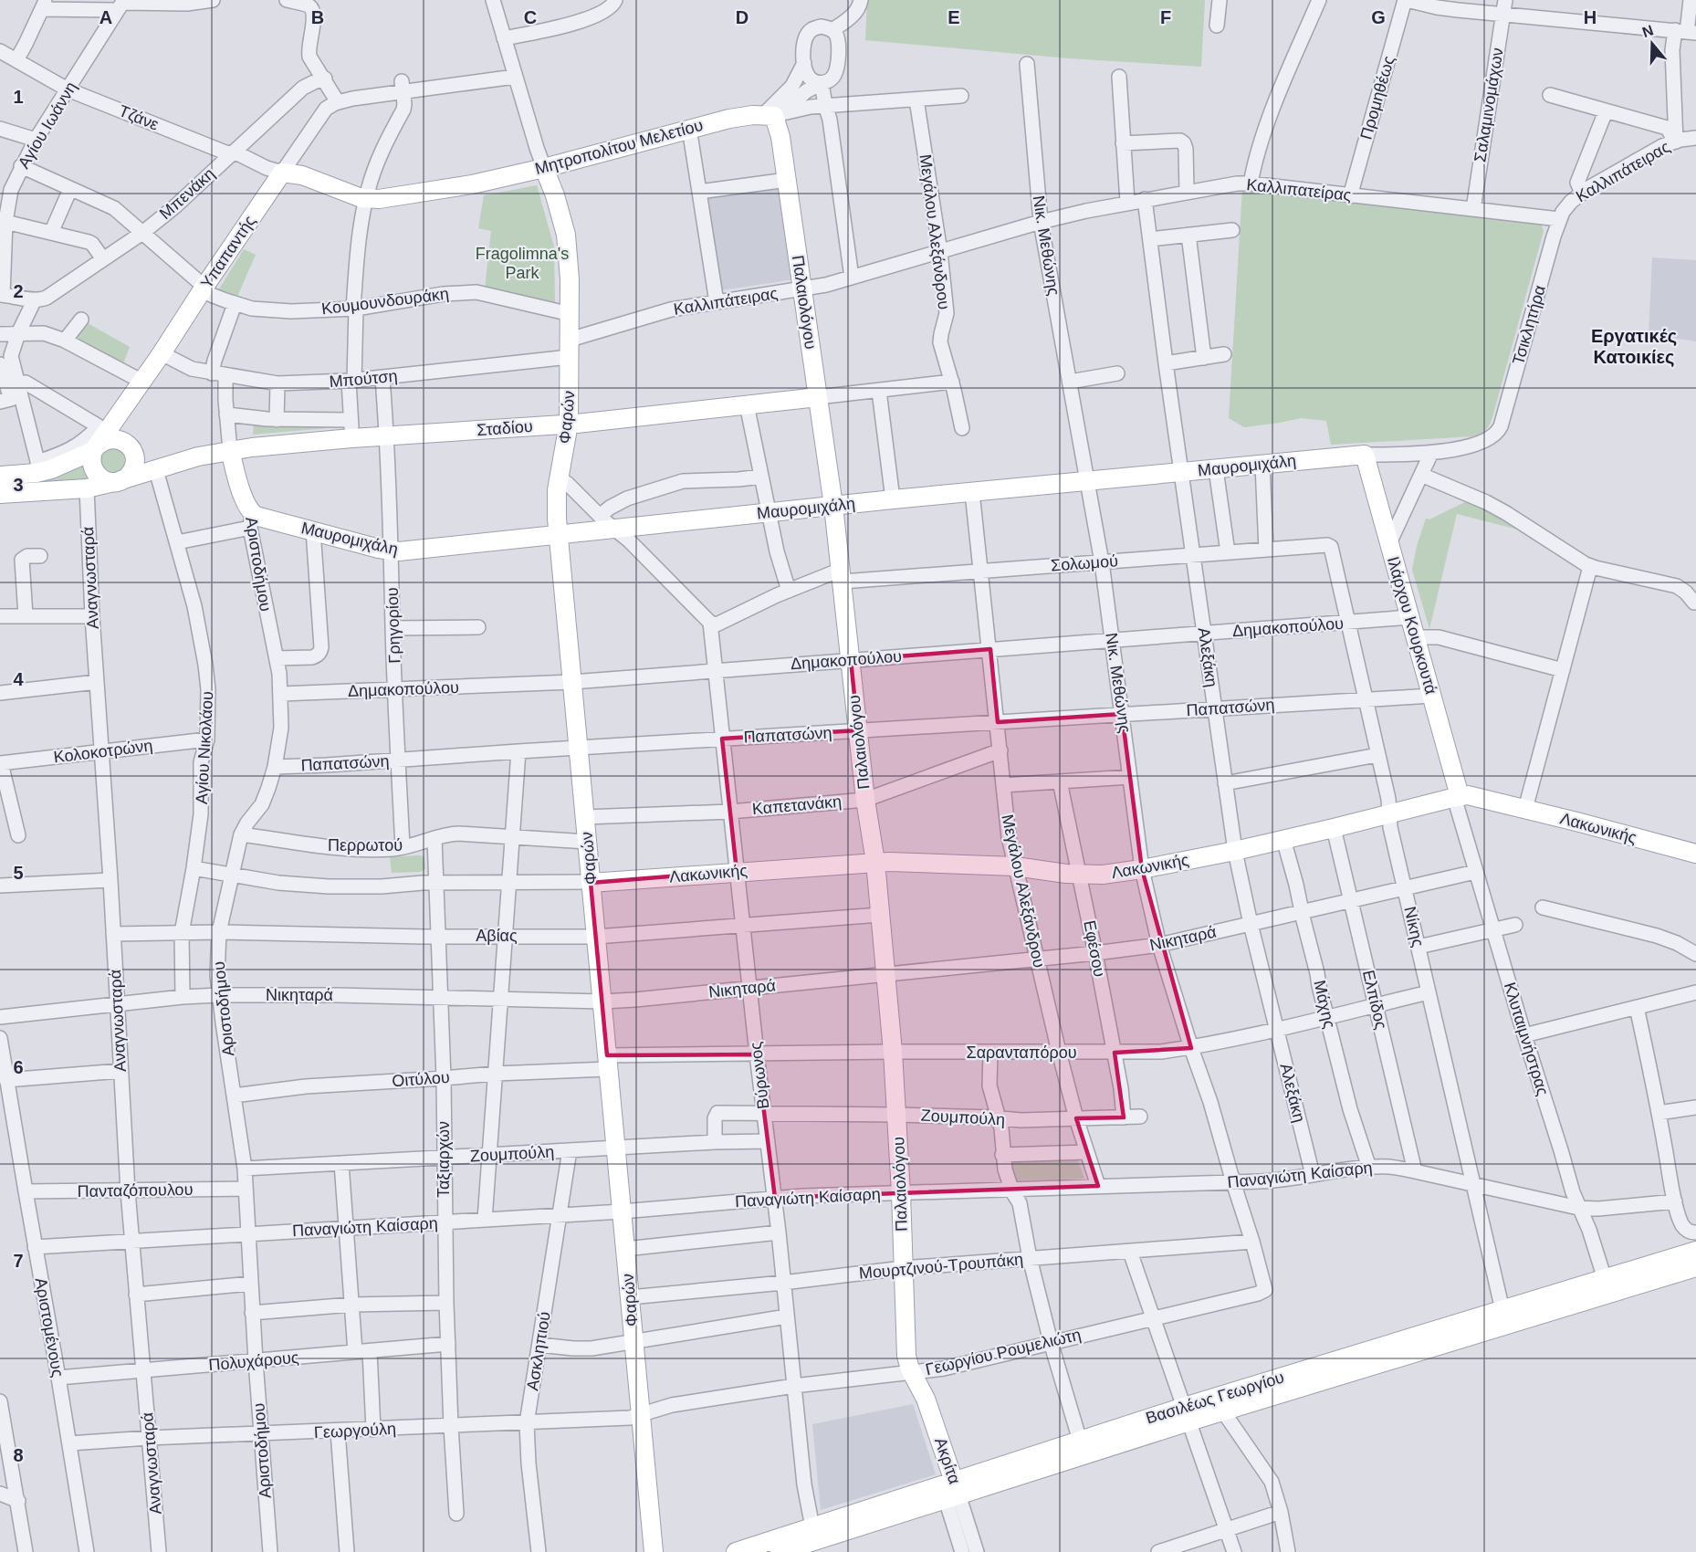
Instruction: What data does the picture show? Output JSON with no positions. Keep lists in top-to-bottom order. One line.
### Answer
{"streets":{"main road":["Μητροπολίτου Μελετίου","Υπαπαντής","Παλαιολόγου","Φαρών","Σταδίου","Μαυρομιχάλη","Αριστοδήμου","Ιλάρχου Κουρκουτά","Λακωνικής","Βασιλέως Γεωργίου","Ακρίτα"],"street":["Προμηθέως","Σαλαμινομάχων","Τζάνε","Αγίου Ιωάννη","Καλλιπάτειρας","Καλλιπατείρας","Μπενάκη","Μεγάλου Αλεξάνδρου","Νικ. Μεθώνης","Κουμουνδουράκη","Τσικλητήρα","Μπούτση","Σολωμού","Αναγνωσταρά","Γρηγορίου","Δημακοπούλου","Αλεξάκη","Παπατσώνη","Αγίου Νικολάου","Κολοκοτρώνη","Καπετανάκη","Περρωτού","Νίκης","Αβίας","Νικηταρά","Εφέσου","Ελπίδος","Μάχης","Κλυταιμνήστρας","Σαρανταπόρου","Βύρωνος","Οιτύλου","Ζουμπούλη","Ταξιαρχών","Παναγιώτη Καίσαρη","Πανταζόπουλου","Μουρτζινού-Τρουπάκη","Αριστομένους","Ασκληπιού","Γεωργίου Ρουμελιώτη","Πολυχάρους","Γεωργούλη"]},"crossings":[["Προμηθέως","Καλλιπατείρας"],["Σαλαμινομάχων","Καλλιπατείρας"],["Τζάνε","Αγίου Ιωάννη"],["Τζάνε","Μητροπολίτου Μελετίου"],["Τζάνε","Μπενάκη"],["Τζάνε","Υπαπαντής"],["Αγίου Ιωάννη","Κουμουνδουράκη"],["Μητροπολίτου Μελετίου","Μεγάλου Αλεξάνδρου"],["Μητροπολίτου Μελετίου","Υπαπαντής"],["Μητροπολίτου Μελετίου","Παλαιολόγου"],["Μητροπολίτου Μελετίου","Φαρών"],["Καλλιπάτειρας","Καλλιπατείρας"],["Καλλιπάτειρας","Μεγάλου Αλεξάνδρου"],["Καλλιπάτειρας","Νικ. Μεθώνης"],["Καλλιπάτειρας","Παλαιολόγου"],["Καλλιπάτειρας","Τσικλητήρα"],["Καλλιπάτειρας","Μπούτση"],["Καλλιπάτειρας","Φαρών"],["Καλλιπατείρας","Νικ. Μεθώνης"],["Καλλιπατείρας","Τσικλητήρα"],["Καλλιπατείρας","Αλεξάκη"],["Μπενάκη","Κουμουνδουράκη"],["Μεγάλου Αλεξάνδρου","Σταδίου"],["Μεγάλου Αλεξάνδρου","Μαυρομιχάλη"],["Μεγάλου Αλεξάνδρου","Σολωμού"],["Μεγάλου Αλεξάνδρου","Δημακοπούλου"],["Μεγάλου Αλεξάνδρου","Παπατσώνη"],["Μεγάλου Αλεξάνδρου","Καπετανάκη"],["Μεγάλου Αλεξάνδρου","Λακωνικής"],["Μεγάλου Αλεξάνδρου","Νικηταρά"],["Μεγάλου Αλεξάνδρου","Σαρανταπόρου"],["Μεγάλου Αλεξάνδρου","Ζουμπούλη"],["Μεγάλου Αλεξάνδρου","Παναγιώτη Καίσαρη"],["Νικ. Μεθώνης","Μαυρομιχάλη"],["Νικ. Μεθώνης","Σολωμού"],["Νικ. Μεθώνης","Δημακοπούλου"],["Νικ. Μεθώνης","Παπατσώνη"],["Νικ. Μεθώνης","Λακωνικής"],["Νικ. Μεθώνης","Νικηταρά"],["Νικ. Μεθώνης","Σαρανταπόρου"],["Νικ. Μεθώνης","Παναγιώτη Καίσαρη"],["Νικ. Μεθώνης","Μουρτζινού-Τρουπάκη"],["Νικ. Μεθώνης","Γεωργίου Ρουμελιώτη"],["Υπαπαντής","Κουμουνδουράκη"],["Υπαπαντής","Μπούτση"],["Υπαπαντής","Σταδίου"],["Υπαπαντής","Αριστοδήμου"],["Υπαπαντής","Αγίου Νικολάου"],["Κουμουνδουράκη","Φαρών"],["Παλαιολόγου","Σταδίου"],["Παλαιολόγου","Μαυρομιχάλη"],["Παλαιολόγου","Σολωμού"],["Παλαιολόγου","Δημακοπούλου"],["Παλαιολόγου","Παπατσώνη"],["Παλαιολόγου","Καπετανάκη"],["Παλαιολόγου","Λακωνικής"],["Παλαιολόγου","Αβίας"],["Παλαιολόγου","Νικηταρά"],["Παλαιολόγου","Σαρανταπόρου"],["Παλαιολόγου","Ζουμπούλη"],["Παλαιολόγου","Παναγιώτη Καίσαρη"],["Παλαιολόγου","Μουρτζινού-Τρουπάκη"],["Παλαιολόγου","Γεωργίου Ρουμελιώτη"],["Παλαιολόγου","Ακρίτα"],["Μπούτση","Φαρών"],["Μπούτση","Σταδίου"],["Μπούτση","Αριστοδήμου"],["Μπούτση","Γρηγορίου"],["Μπούτση","Αγίου Νικολάου"],["Φαρών","Σταδίου"],["Φαρών","Μαυρομιχάλη"],["Φαρών","Δημακοπούλου"],["Φαρών","Παπατσώνη"],["Φαρών","Καπετανάκη"],["Φαρών","Λακωνικής"],["Φαρών","Περρωτού"],["Φαρών","Αβίας"],["Φαρών","Νικηταρά"],["Φαρών","Σαρανταπόρου"],["Φαρών","Οιτύλου"],["Φαρών","Ζουμπούλη"],["Φαρών","Παναγιώτη Καίσαρη"],["Φαρών","Μουρτζινού-Τρουπάκη"],["Φαρών","Γεωργίου Ρουμελιώτη"],["Φαρών","Γεωργούλη"],["Σταδίου","Αριστοδήμου"],["Σταδίου","Αναγνωσταρά"],["Σταδίου","Γρηγορίου"],["Σταδίου","Αγίου Νικολάου"],["Μαυρομιχάλη","Αριστοδήμου"],["Μαυρομιχάλη","Γρηγορίου"],["Μαυρομιχάλη","Ιλάρχου Κουρκουτά"],["Μαυρομιχάλη","Αλεξάκη"],["Σολωμού","Αλεξάκη"],["Σολωμού","Νίκης"],["Σολωμού","Βύρωνος"],["Αριστοδήμου","Δημακοπούλου"],["Αριστοδήμου","Παπατσώνη"],["Αριστοδήμου","Αγίου Νικολάου"],["Αριστοδήμου","Περρωτού"],["Αριστοδήμου","Αβίας"],["Αριστοδήμου","Νικηταρά"],["Αριστοδήμου","Οιτύλου"],["Αριστοδήμου","Ζουμπούλη"],["Αριστοδήμου","Παναγιώτη Καίσαρη"],["Αριστοδήμου","Πανταζόπουλου"],["Αριστοδήμου","Πολυχάρους"],["Αριστοδήμου","Γεωργούλη"],["Αναγνωσταρά","Κολοκοτρώνη"],["Αναγνωσταρά","Αβίας"],["Αναγνωσταρά","Νικηταρά"],["Αναγνωσταρά","Παναγιώτη Καίσαρη"],["Αναγνωσταρά","Πανταζόπουλου"],["Αναγνωσταρά","Πολυχάρους"],["Αναγνωσταρά","Γεωργούλη"],["Γρηγορίου","Δημακοπούλου"],["Γρηγορίου","Παπατσώνη"],["Γρηγορίου","Περρωτού"],["Ιλάρχου Κουρκουτά","Δημακοπούλου"],["Ιλάρχου Κουρκουτά","Παπατσώνη"],["Ιλάρχου Κουρκουτά","Λακωνικής"],["Ιλάρχου Κουρκουτά","Κλυταιμνήστρας"],["Δημακοπούλου","Αλεξάκη"],["Δημακοπούλου","Νίκης"],["Δημακοπούλου","Βύρωνος"],["Αλεξάκη","Παπατσώνη"],["Αλεξάκη","Λακωνικής"],["Αλεξάκη","Νικηταρά"],["Αλεξάκη","Σαρανταπόρου"],["Αλεξάκη","Παναγιώτη Καίσαρη"],["Παπατσώνη","Νίκης"],["Παπατσώνη","Βύρωνος"],["Αγίου Νικολάου","Κολοκοτρώνη"],["Αγίου Νικολάου","Αβίας"],["Αγίου Νικολάου","Νικηταρά"],["Καπετανάκη","Βύρωνος"],["Λακωνικής","Νίκης"],["Λακωνικής","Εφέσου"],["Λακωνικής","Ελπίδος"],["Λακωνικής","Μάχης"],["Λακωνικής","Κλυταιμνήστρας"],["Λακωνικής","Βύρωνος"],["Περρωτού","Ταξιαρχών"],["Νίκης","Νικηταρά"],["Νίκης","Σαρανταπόρου"],["Νίκης","Παναγιώτη Καίσαρη"],["Νίκης","Βασιλέως Γεωργίου"],["Αβίας","Βύρωνος"],["Αβίας","Ταξιαρχών"],["Νικηταρά","Εφέσου"],["Νικηταρά","Ελπίδος"],["Νικηταρά","Μάχης"],["Νικηταρά","Κλυταιμνήστρας"],["Νικηταρά","Βύρωνος"],["Νικηταρά","Ταξιαρχών"],["Εφέσου","Σαρανταπόρου"],["Εφέσου","Ζουμπούλη"],["Ελπίδος","Σαρανταπόρου"],["Ελπίδος","Παναγιώτη Καίσαρη"],["Μάχης","Σαρανταπόρου"],["Μάχης","Παναγιώτη Καίσαρη"],["Κλυταιμνήστρας","Παναγιώτη Καίσαρη"],["Κλυταιμνήστρας","Βασιλέως Γεωργίου"],["Σαρανταπόρου","Βύρωνος"],["Σαρανταπόρου","Οιτύλου"],["Βύρωνος","Ζουμπούλη"],["Βύρωνος","Παναγιώτη Καίσαρη"],["Βύρωνος","Μουρτζινού-Τρουπάκη"],["Βύρωνος","Γεωργίου Ρουμελιώτη"],["Βύρωνος","Βασιλέως Γεωργίου"],["Οιτύλου","Ταξιαρχών"],["Ζουμπούλη","Ταξιαρχών"],["Ζουμπούλη","Ασκληπιού"],["Ταξιαρχών","Παναγιώτη Καίσαρη"],["Ταξιαρχών","Πολυχάρους"],["Ταξιαρχών","Γεωργούλη"],["Παναγιώτη Καίσαρη","Αριστομένους"],["Παναγιώτη Καίσαρη","Ασκληπιού"],["Πανταζόπουλου","Αριστομένους"],["Αριστομένους","Πολυχάρους"],["Αριστομένους","Γεωργούλη"],["Ασκληπιού","Γεωργούλη"],["Γεωργίου Ρουμελιώτη","Γεωργούλη"],["Γεωργίου Ρουμελιώτη","Ακρίτα"],["Βασιλέως Γεωργίου","Ακρίτα"]],"districts":["Εργατικές Κατοικίες"],"parks":["Fragolimna's Park"],"north":"top","grid":{"columns":["A","B","C","D","E","F","G","H"],"rows":["1","2","3","4","5","6","7","8"]}}
